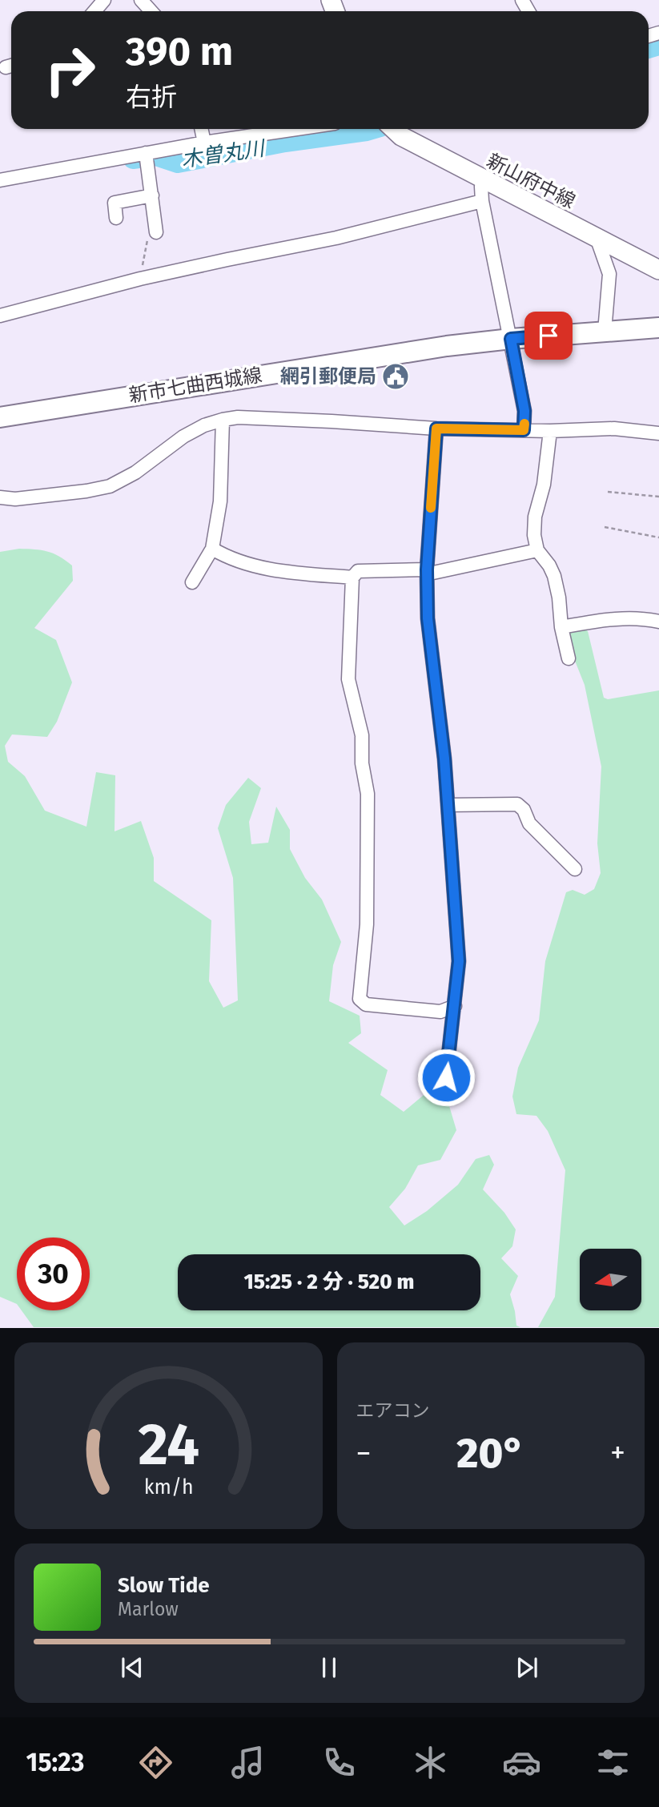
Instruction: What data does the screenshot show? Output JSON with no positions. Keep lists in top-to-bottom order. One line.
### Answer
{"streets":{"main road":["新山府中線","新市七曲西城線"]},"water":["木曽丸川"],"places":{"public building":["網引郵便局"]},"north":"left","page":{"turn":["390 m","右折"],"limit":"30","trip":"15:25 · 2 分 · 520 m","tile":"エアコン","heat":["−","20°","+"],"song":["Slow Tide","Marlow"],"tabs":"15:23","gauge":["24","km/h"]}}
